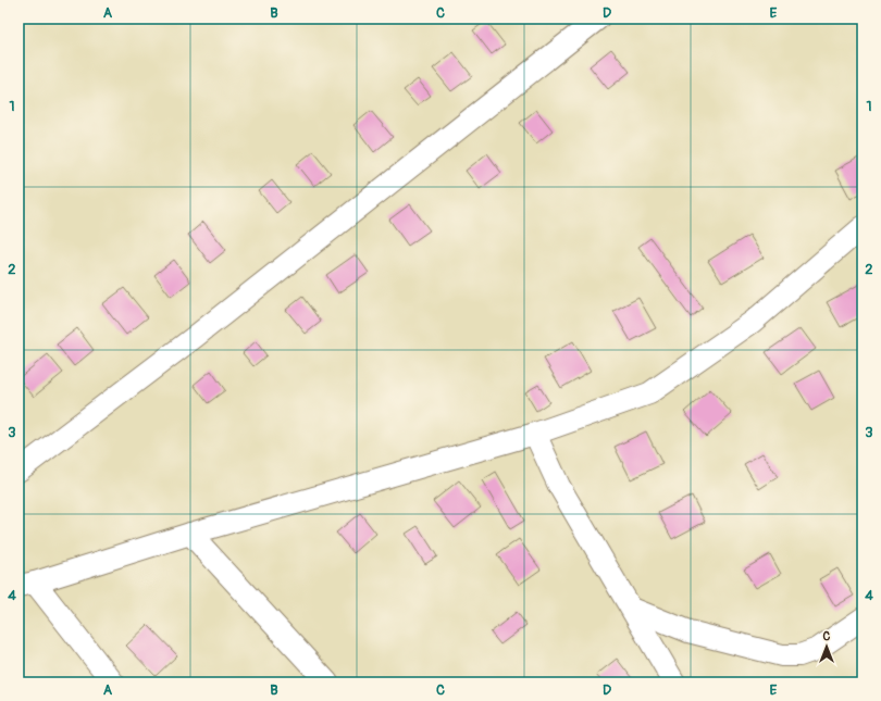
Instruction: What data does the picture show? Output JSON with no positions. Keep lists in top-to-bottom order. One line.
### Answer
{"north":"top","grid":{"columns":["A","B","C","D","E"],"rows":["1","2","3","4"]}}
